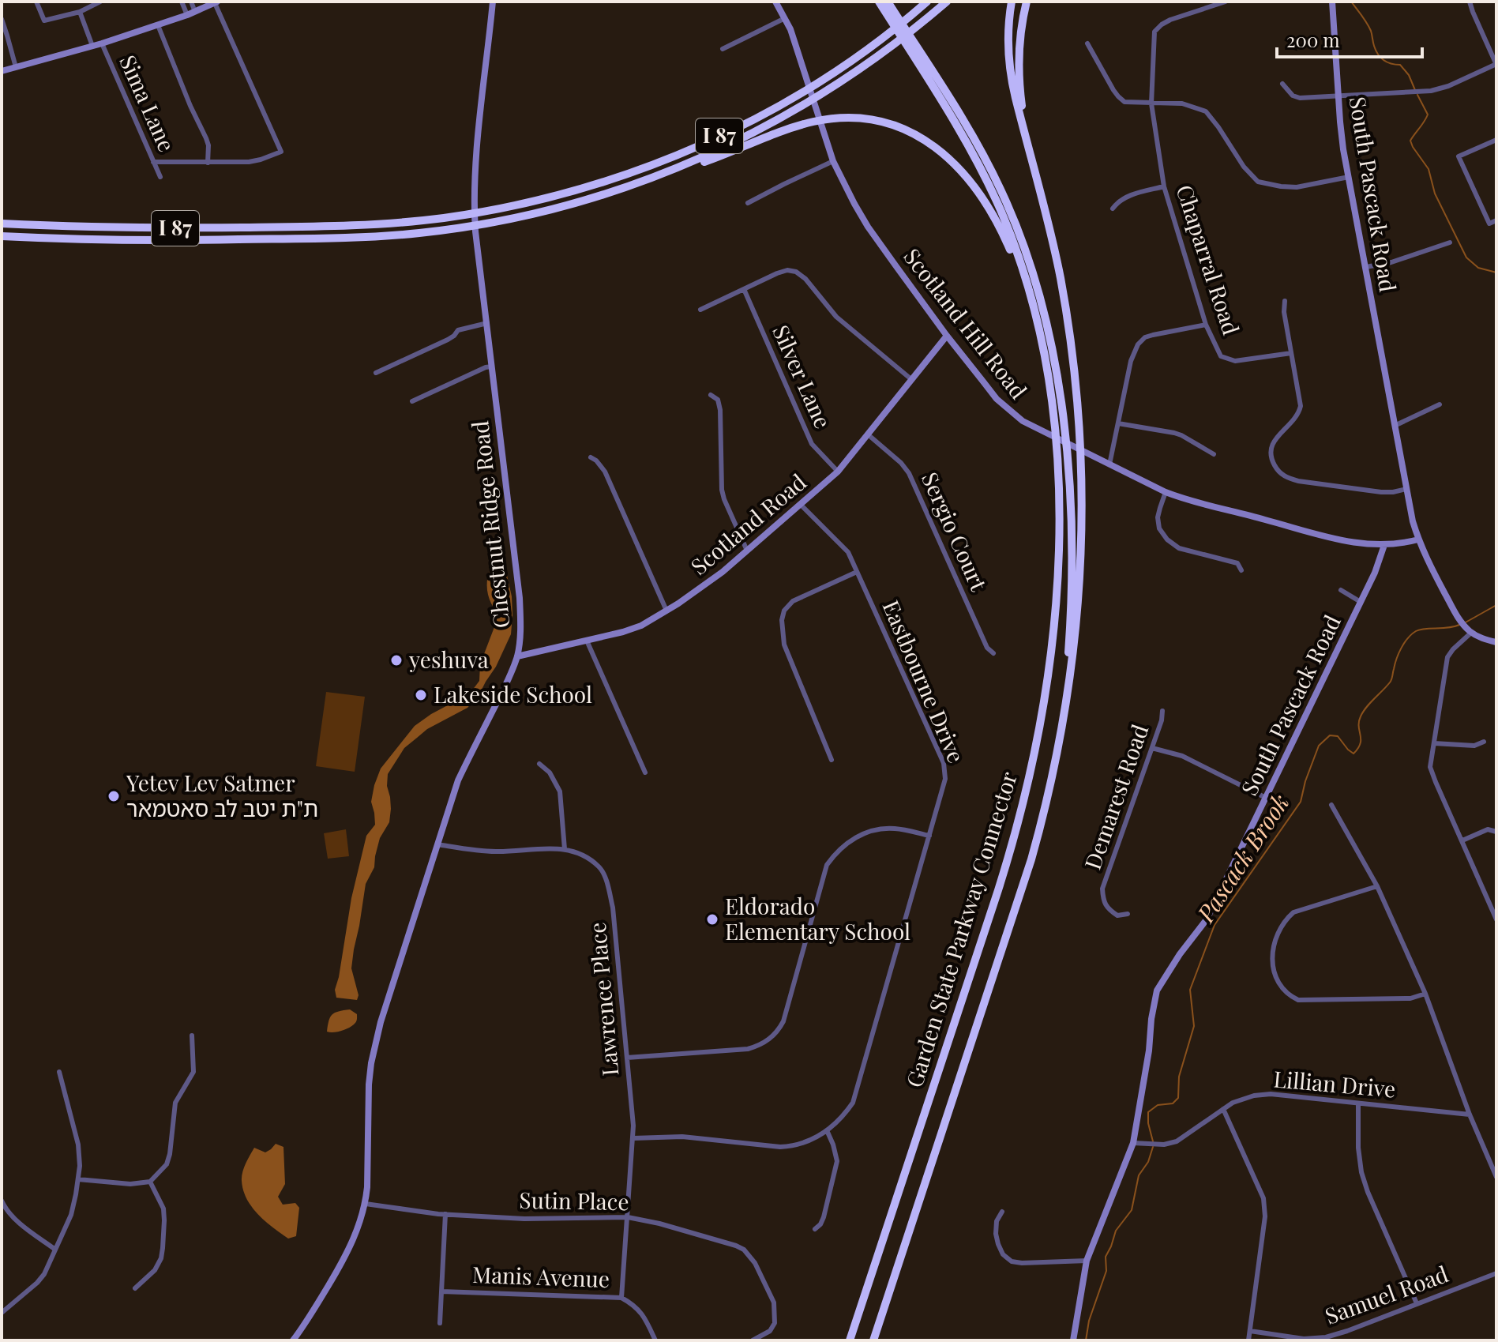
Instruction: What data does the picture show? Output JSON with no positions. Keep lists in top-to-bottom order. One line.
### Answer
{"streets":{"highway":["I 87","Garden State Parkway Connector"],"street":["Sima Lane","South Pascack Road","Chaparral Road","Scotland Hill Road","Silver Lane","Chestnut Ridge Road","Scotland Road","Sergio Court","Eastbourne Drive","Demarest Road","Lawrence Place","Lillian Drive","Sutin Place","Manis Avenue","Samuel Road"]},"crossings":[["South Pascack Road","Scotland Hill Road"],["South Pascack Road","Lillian Drive"],["Scotland Hill Road","Scotland Road"],["Silver Lane","Scotland Road"],["Chestnut Ridge Road","Scotland Road"],["Chestnut Ridge Road","Lawrence Place"],["Chestnut Ridge Road","Sutin Place"],["Scotland Road","Sergio Court"],["Scotland Road","Eastbourne Drive"],["Eastbourne Drive","Lawrence Place"],["Lawrence Place","Sutin Place"],["Lawrence Place","Manis Avenue"]],"water":["Pascack Brook"],"places":["yeshuva","Lakeside School","Yetev Lev Satmer ת\"ת יטב לב סאטמאר","Eldorado Elementary School"],"scale_bar":"200 m"}
